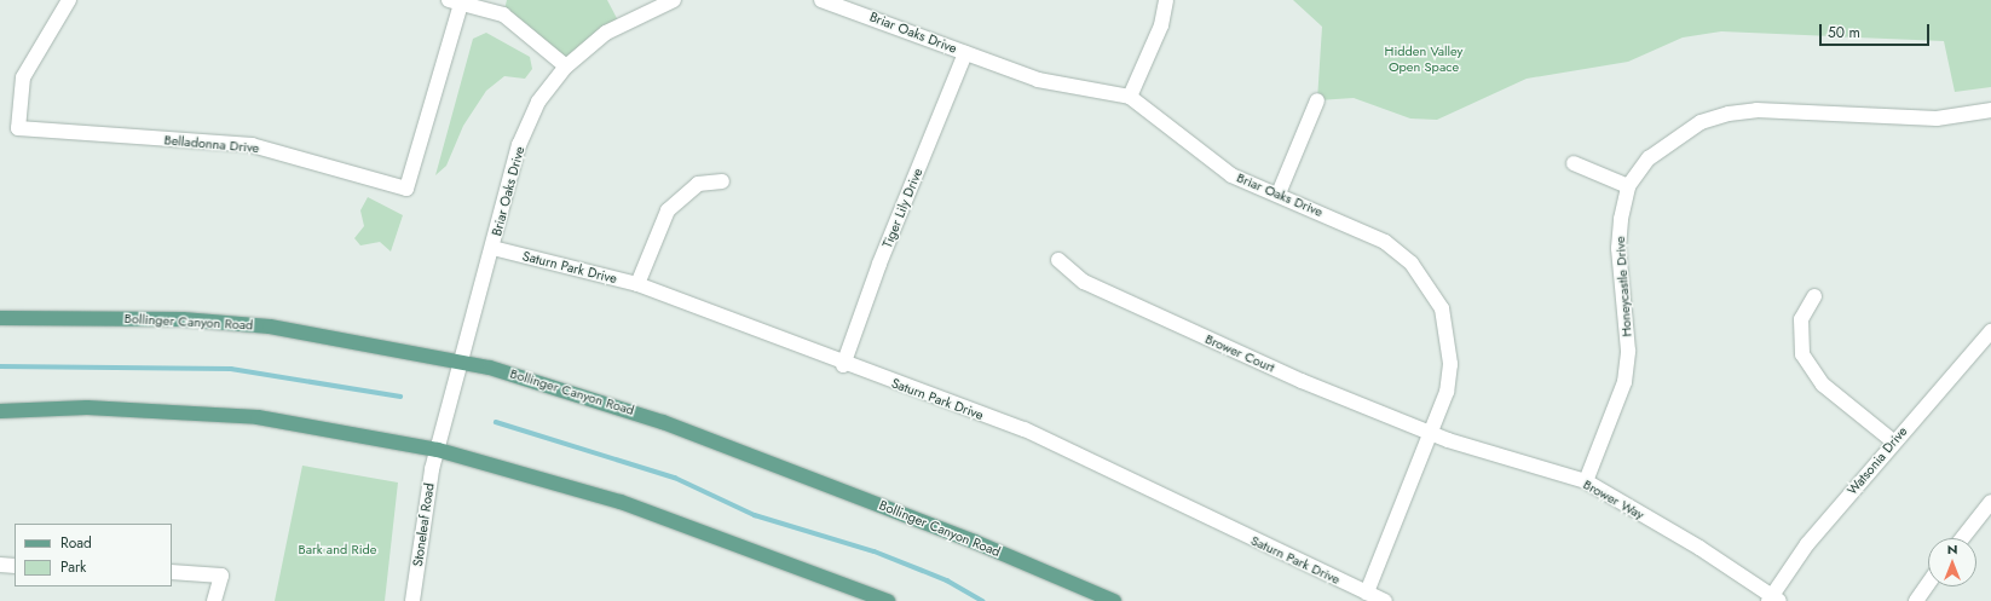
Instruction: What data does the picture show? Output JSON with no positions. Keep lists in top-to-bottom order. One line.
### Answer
{"streets":{"main road":["Bollinger Canyon Road"],"street":["Briar Oaks Drive","Belladonna Drive","Tiger Lily Drive","Saturn Park Drive","Honeycastle Drive","Brower Court","Watsonia Drive","Brower Way","Stoneleaf Road"]},"crossings":[["Briar Oaks Drive","Tiger Lily Drive"],["Briar Oaks Drive","Saturn Park Drive"],["Briar Oaks Drive","Bollinger Canyon Road"],["Briar Oaks Drive","Brower Court"],["Briar Oaks Drive","Brower Way"],["Briar Oaks Drive","Stoneleaf Road"],["Tiger Lily Drive","Saturn Park Drive"],["Honeycastle Drive","Brower Way"],["Brower Court","Brower Way"],["Watsonia Drive","Brower Way"]],"parks":["Hidden Valley Open Space","Bark and Ride"],"legend":["Road","Park"],"scale_bar":"50 m","north":"top"}
